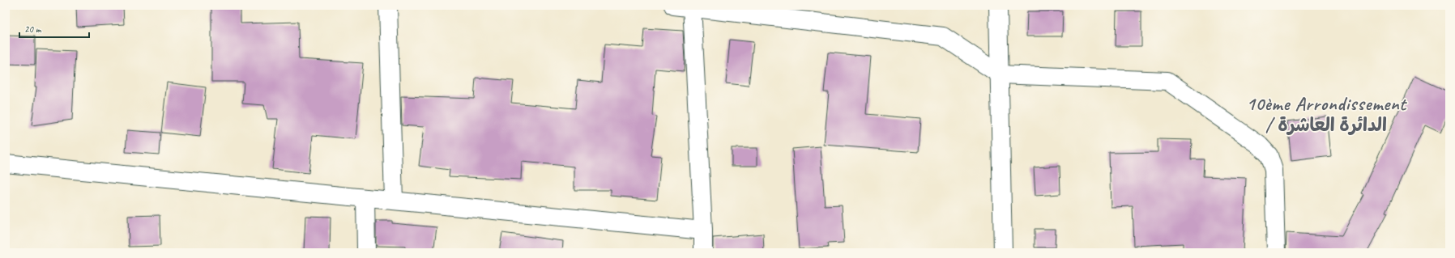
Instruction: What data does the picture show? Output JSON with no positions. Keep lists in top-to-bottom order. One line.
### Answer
{"districts":["10ème Arrondissement / الدائرة العاشرة"],"scale_bar":"20 m"}
